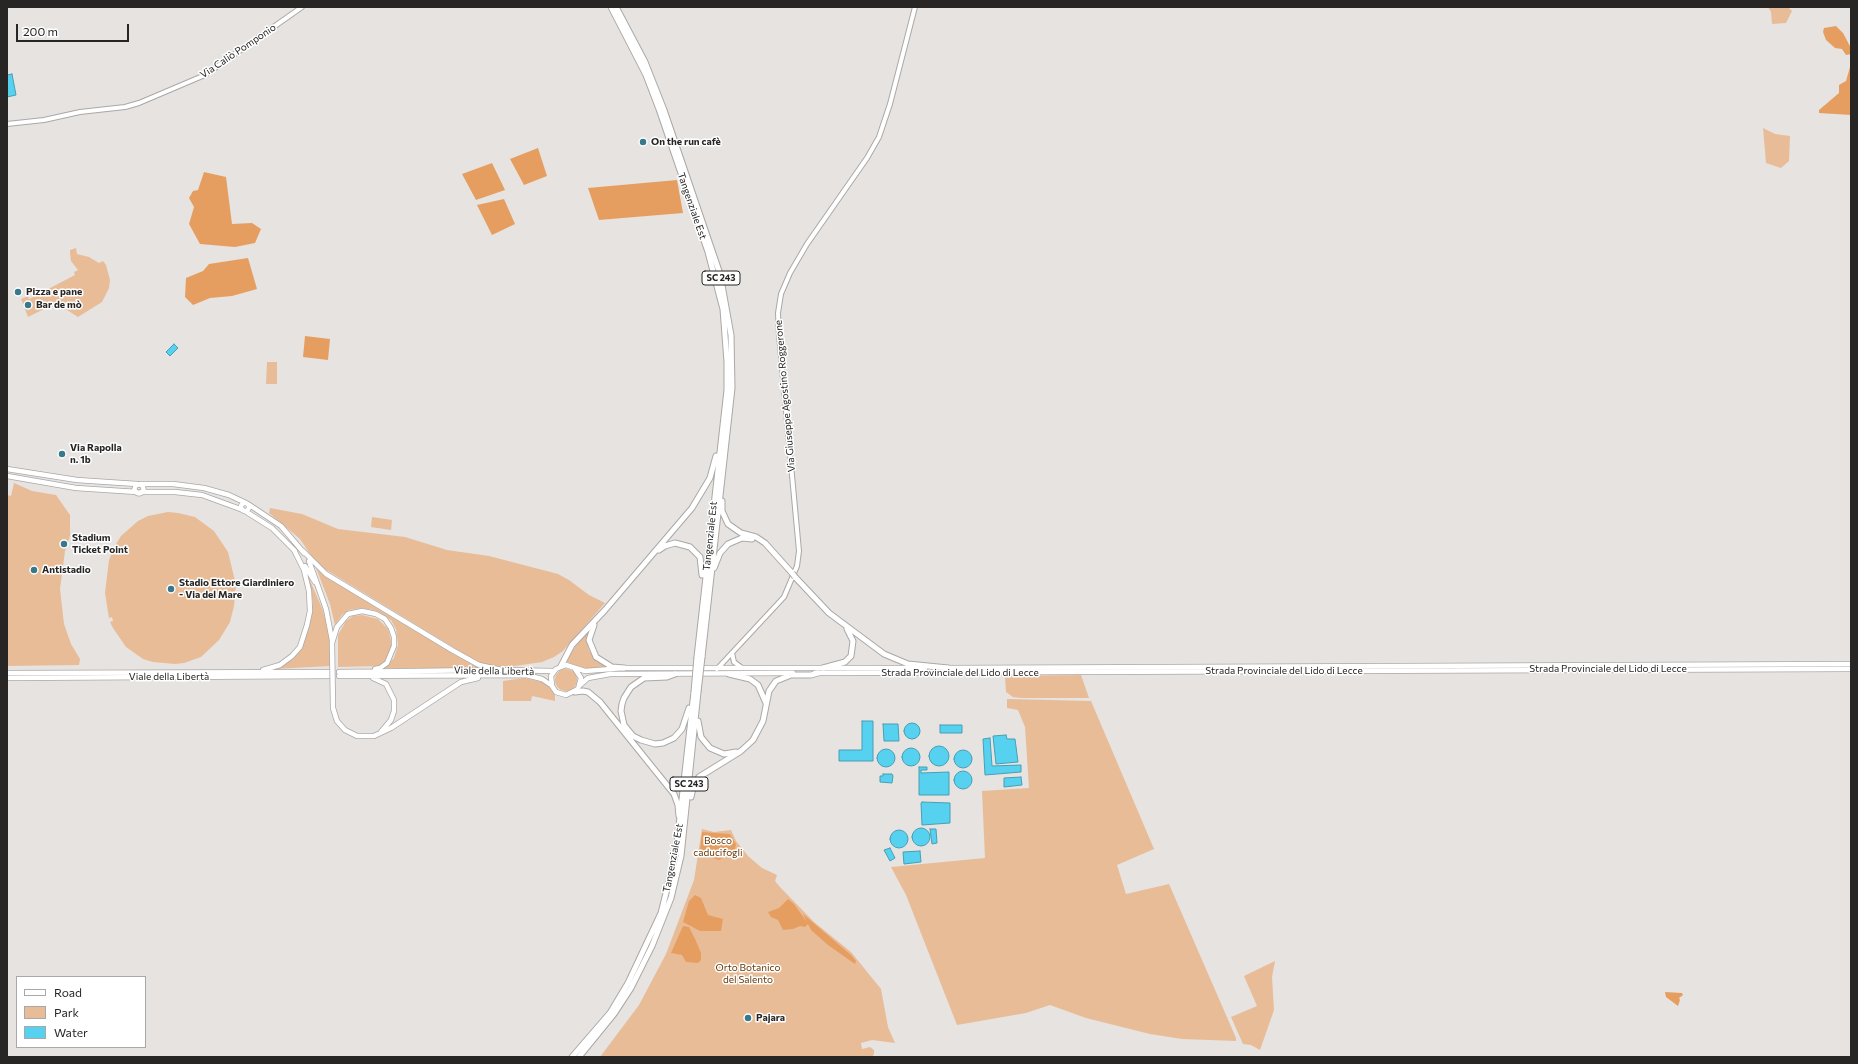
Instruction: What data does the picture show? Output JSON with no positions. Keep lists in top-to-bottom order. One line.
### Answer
{"streets":{"highway":["Tangenziale Est","SC 243"],"main road":["Strada Provinciale del Lido di Lecce","Viale della Libertà"],"street":["Via Caliò Pomponio","Via Giuseppe Agostino Roggerone"]},"crossings":[["Via Giuseppe Agostino Roggerone","Strada Provinciale del Lido di Lecce"]],"parks":["Bosco caducifogli","Orto Botanico del Salento"],"places":["On the run cafè","Pizza e pane","Bar de mò","Via Rapolla n. 1b","Stadium Ticket Point","Antistadio","Stadio Ettore Giardiniero - Via del Mare","Pajara"],"legend":["Road","Park","Water"],"scale_bar":"200 m"}
